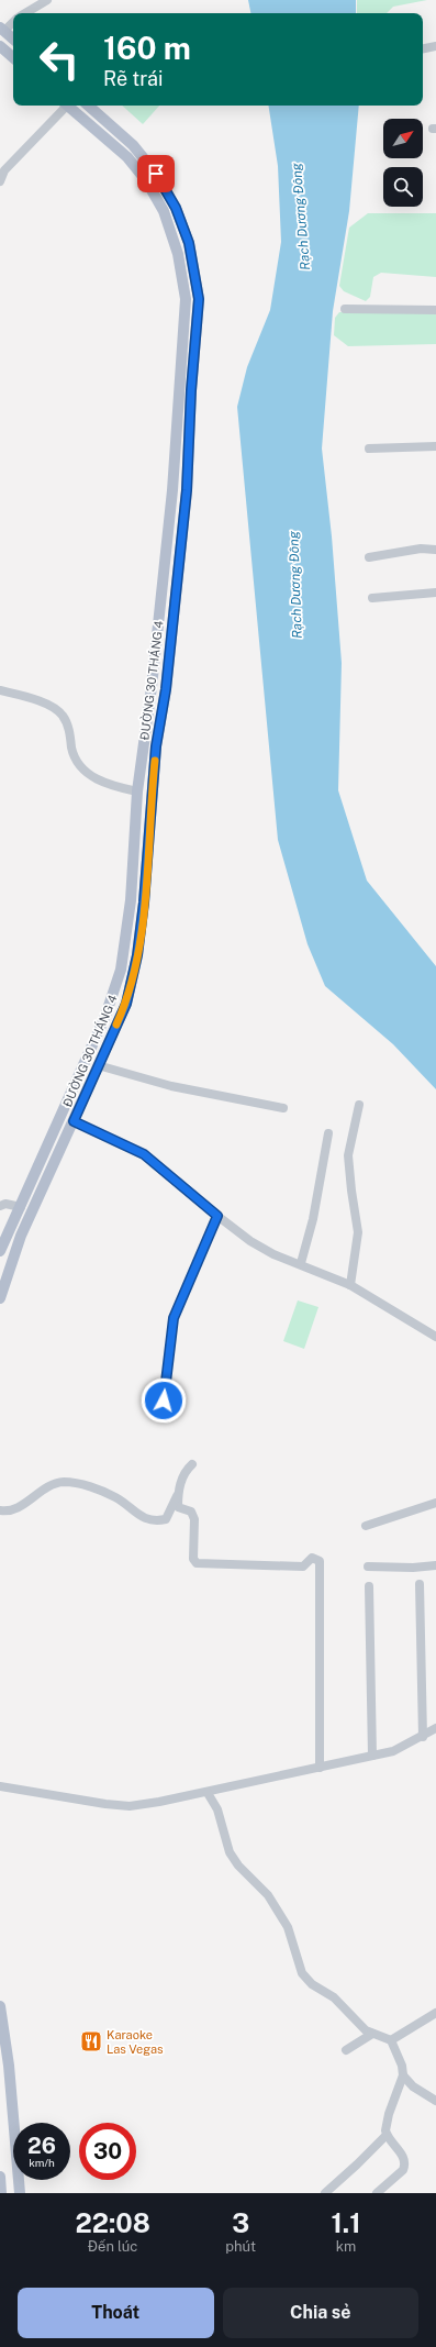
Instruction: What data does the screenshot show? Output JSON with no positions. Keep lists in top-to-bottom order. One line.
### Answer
{"streets":{"main road":["ĐƯỜNG 30 THÁNG 4"]},"water":["Rạch Dương Đông"],"places":{"restaurant":["Karaoke Las Vegas"]},"north":"top right","page":{"turn":["160 m","Rẽ trái"],"speed":"26 km/h","limit":"30","eta":["22:08","Đến lúc","3","phút","1.1","km"],"buttons":["Thoát","Chia sẻ"]}}
